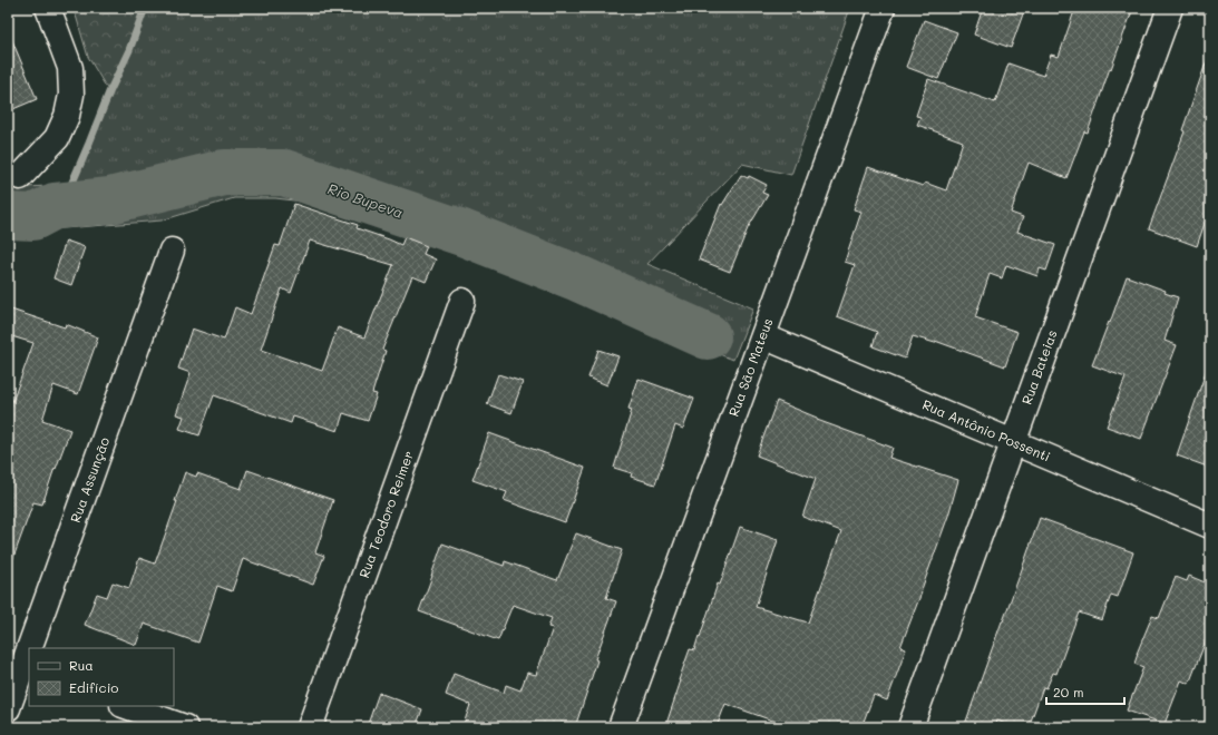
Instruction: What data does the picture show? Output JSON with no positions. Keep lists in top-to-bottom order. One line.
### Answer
{"streets":{"street":["Rua São Mateus","Rua Bateias","Rua Antônio Possenti","Rua Assunção","Rua Teodoro Reimer"]},"crossings":[["Rua São Mateus","Rua Antônio Possenti"],["Rua Bateias","Rua Antônio Possenti"]],"water":["Rio Bupeva"],"legend":["Rua","Edifício"],"scale_bar":"20 m"}
